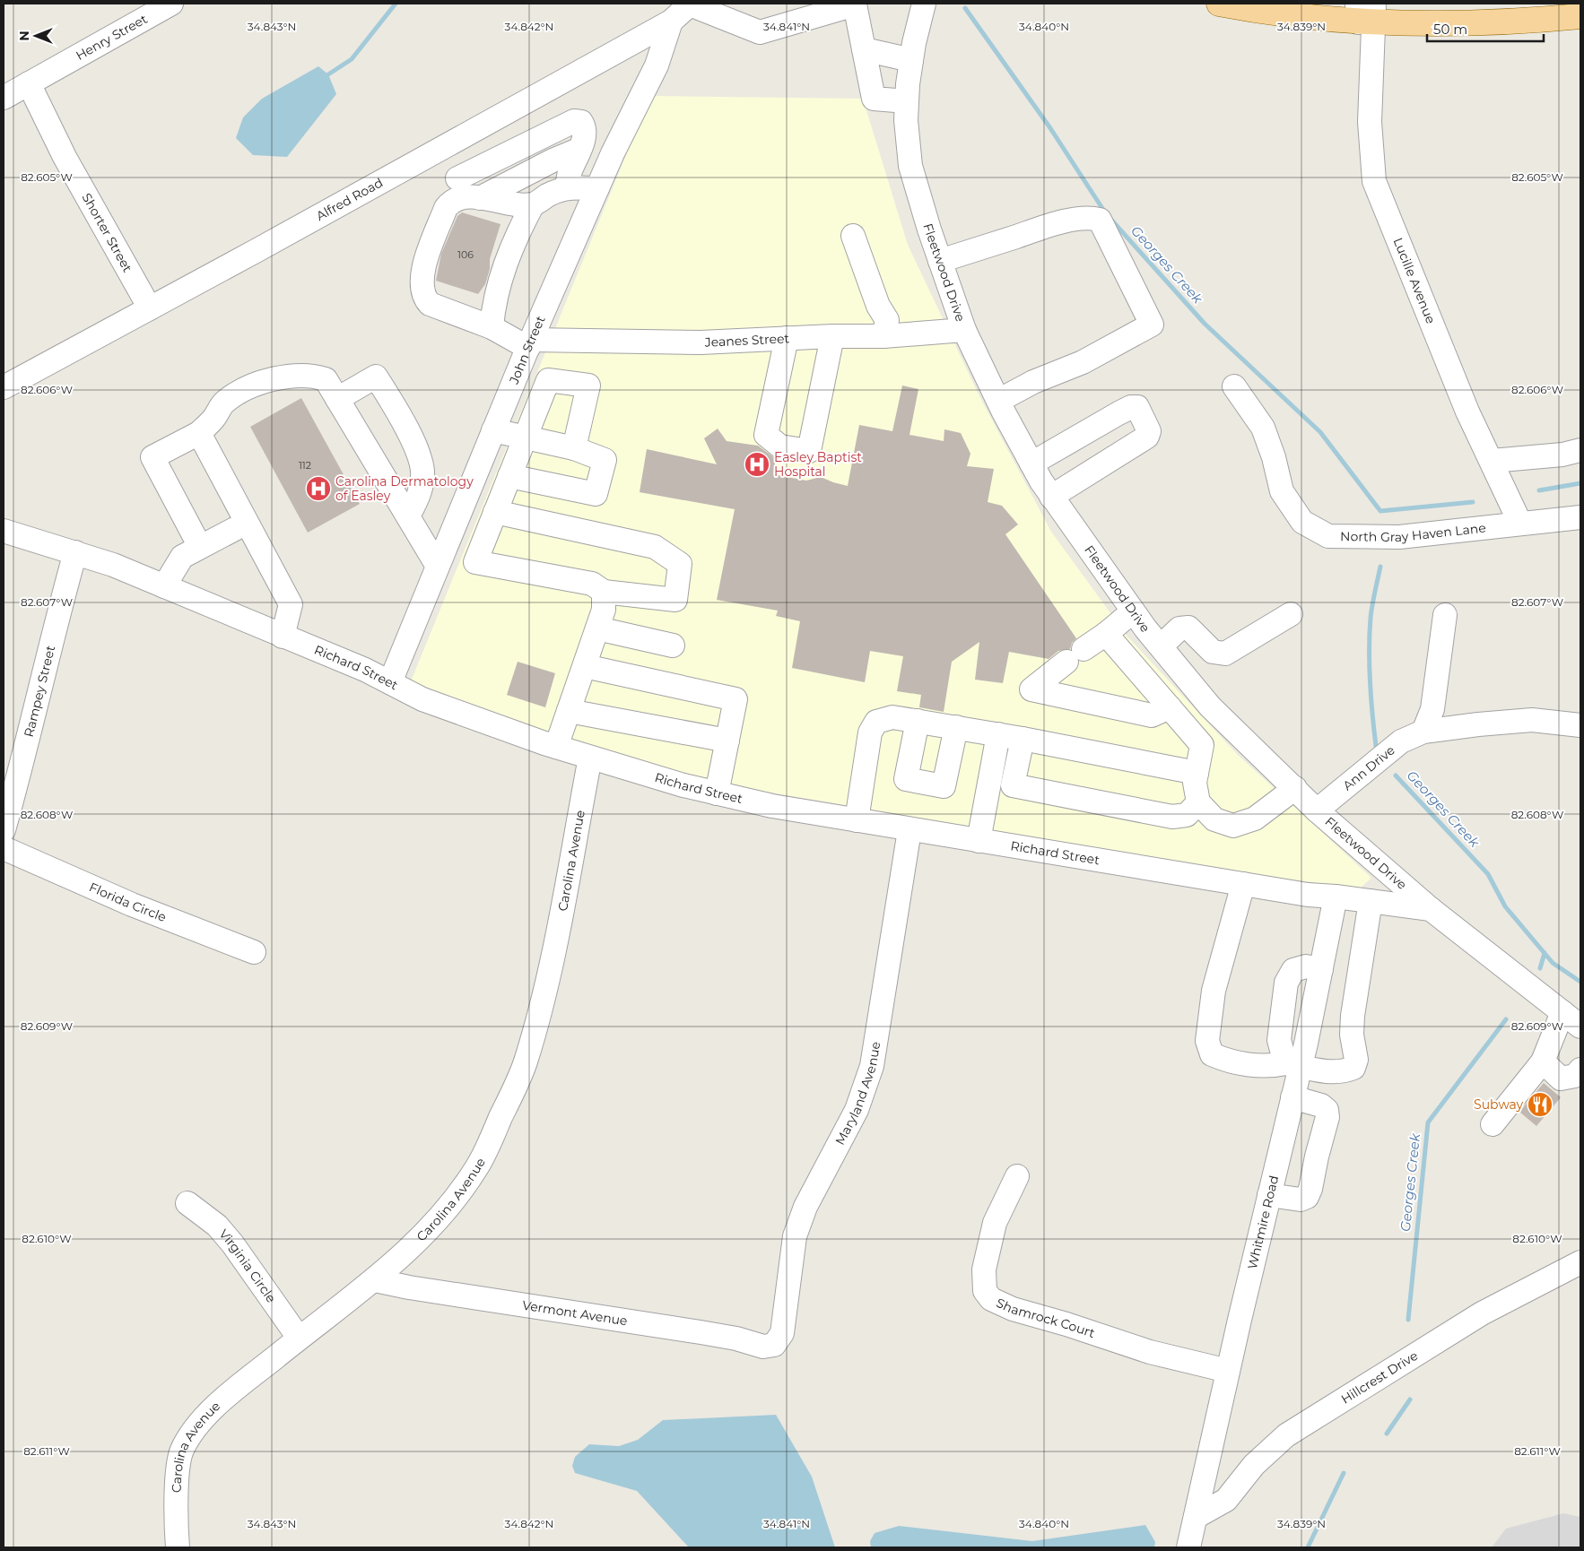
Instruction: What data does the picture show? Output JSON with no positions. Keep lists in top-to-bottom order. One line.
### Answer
{"streets":{"street":["Henry Street","Alfred Road","Shorter Street","Fleetwood Drive","Lucille Avenue","Jeanes Street","John Street","North Gray Haven Lane","Richard Street","Rampey Street","Ann Drive","Carolina Avenue","Florida Circle","Maryland Avenue","Whitmire Road","Virginia Circle","Vermont Avenue","Shamrock Court","Hillcrest Drive"]},"crossings":[["Henry Street","Shorter Street"],["Alfred Road","Shorter Street"],["Alfred Road","John Street"],["Fleetwood Drive","Jeanes Street"],["Fleetwood Drive","Richard Street"],["Fleetwood Drive","Ann Drive"],["Lucille Avenue","North Gray Haven Lane"],["Jeanes Street","John Street"],["John Street","Richard Street"],["Richard Street","Rampey Street"],["Richard Street","Carolina Avenue"],["Richard Street","Maryland Avenue"],["Richard Street","Whitmire Road"],["Carolina Avenue","Virginia Circle"],["Carolina Avenue","Vermont Avenue"],["Maryland Avenue","Vermont Avenue"],["Whitmire Road","Shamrock Court"],["Whitmire Road","Hillcrest Drive"]],"water":["Georges Creek"],"places":{"hospital":["Easley Baptist Hospital","Carolina Dermatology of Easley"],"restaurant":["Subway"]},"house_numbers":["106","112"],"scale_bar":"50 m","north":"left","coordinates":["34.843°N","34.842°N","34.841°N","34.840°N","34.839°N","82.605°W","82.606°W","82.607°W","82.608°W","82.609°W","82.610°W","82.611°W"]}
